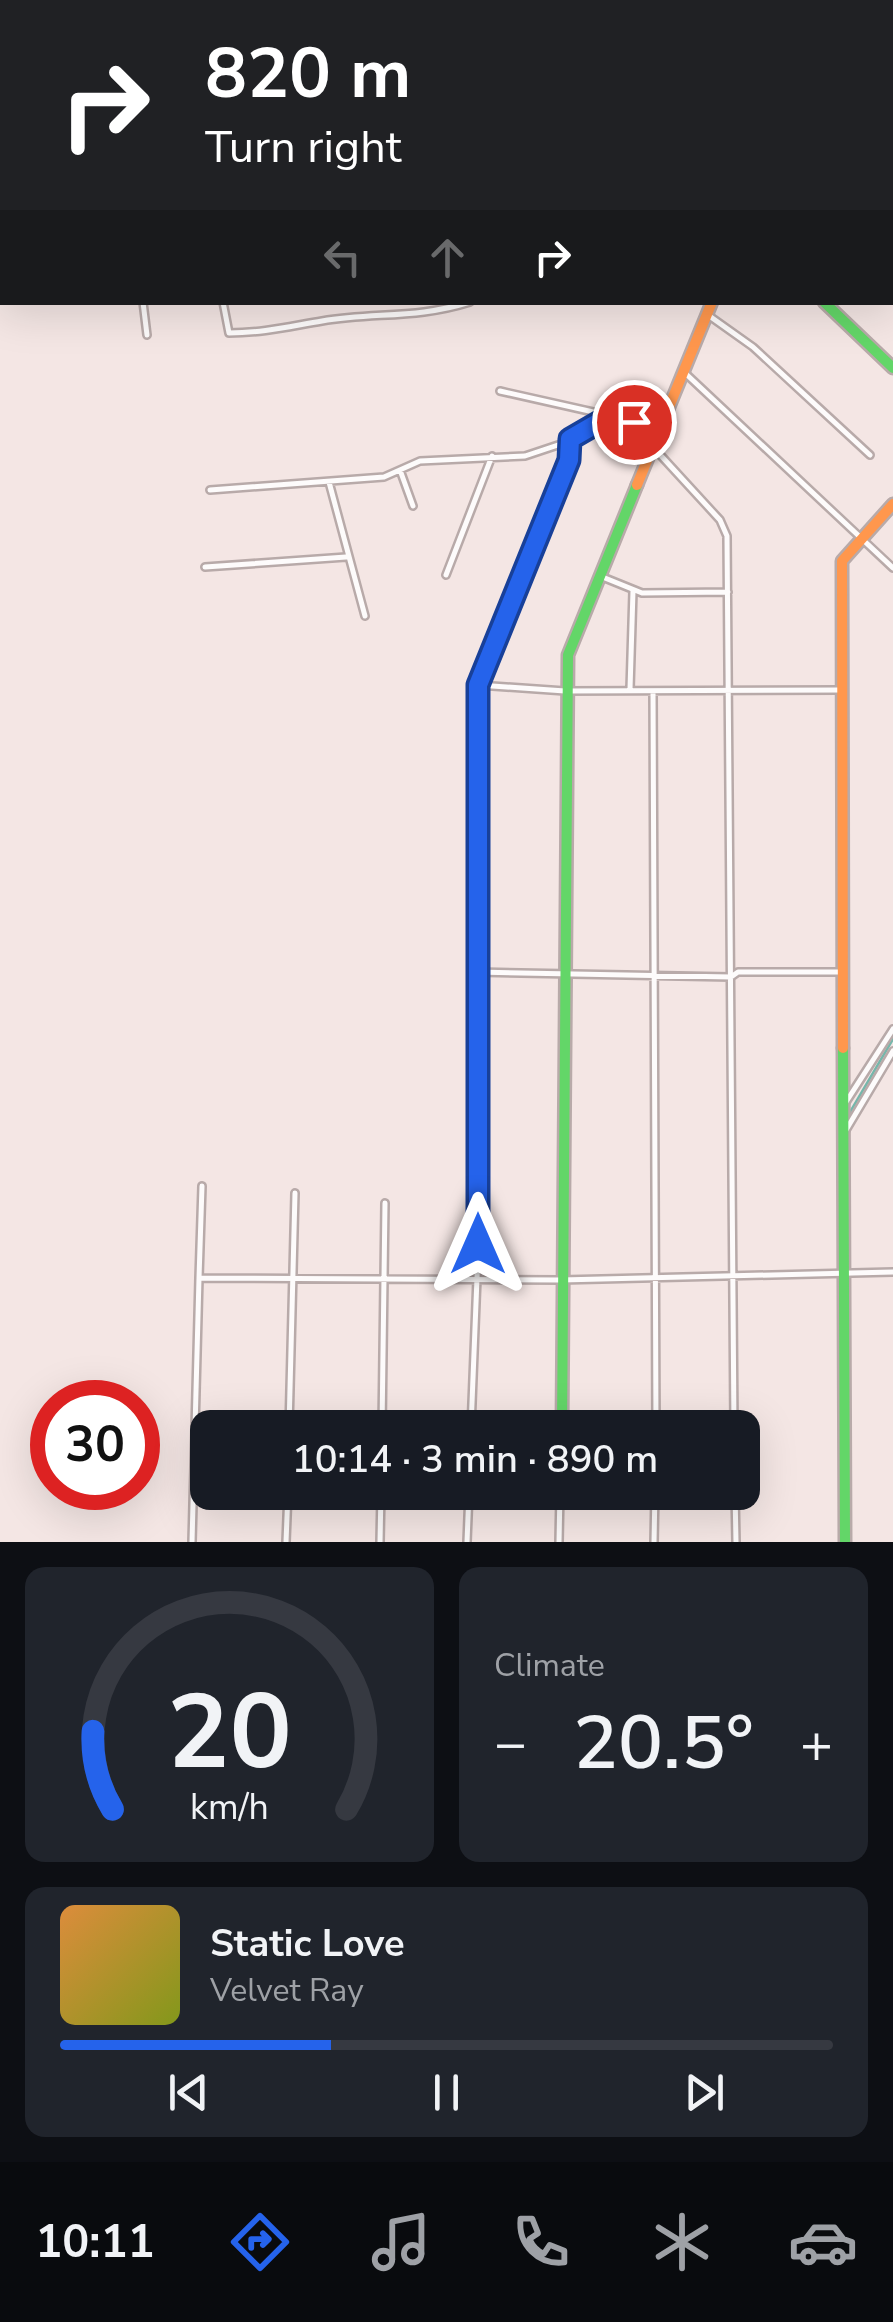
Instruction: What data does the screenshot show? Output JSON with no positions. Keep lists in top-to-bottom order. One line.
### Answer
{"page":{"turn":["820 m","Turn right"],"limit":"30","trip":"10:14 · 3 min · 890 m","tile":"Climate","heat":["−","20.5°","+"],"song":["Static Love","Velvet Ray"],"tabs":"10:11","gauge":["20","km/h"]}}
